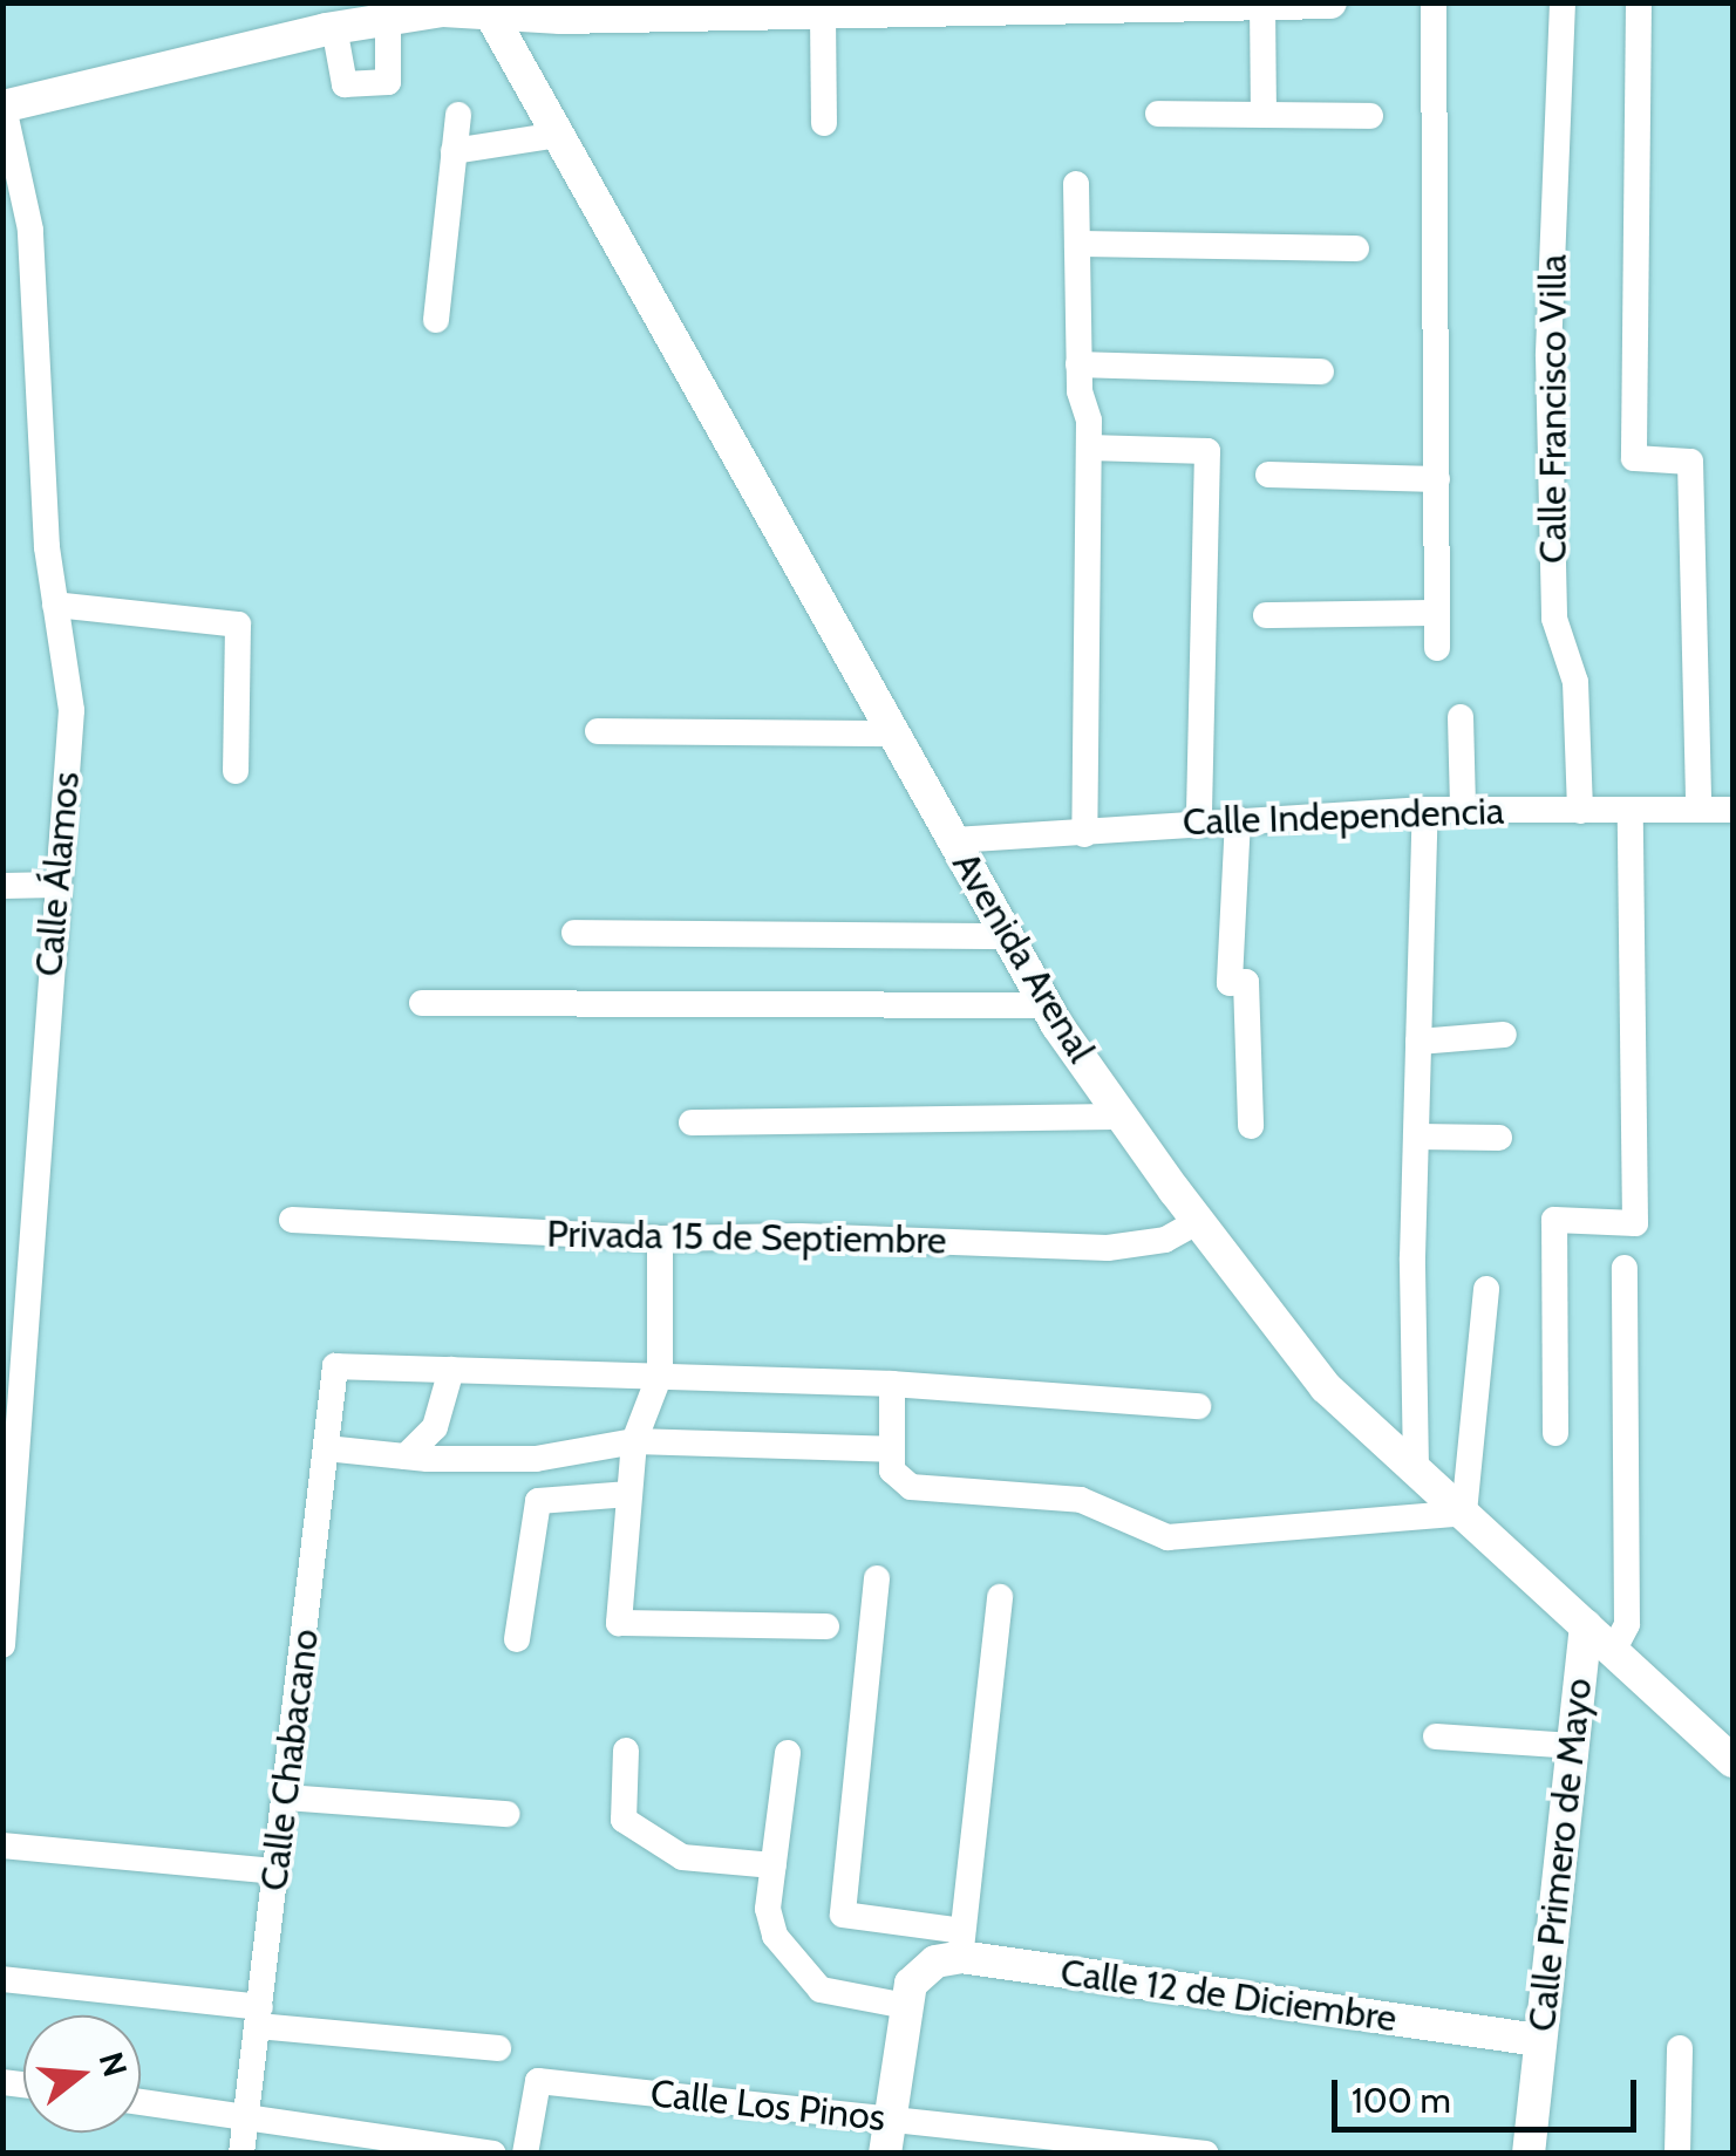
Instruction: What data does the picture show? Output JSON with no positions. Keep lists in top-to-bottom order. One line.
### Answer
{"streets":{"main road":["Avenida Arenal","Calle Primero de Mayo","Calle 12 de Diciembre"],"street":["Calle Francisco Villa","Calle Independencia","Calle Álamos","Privada 15 de Septiembre","Calle Chabacano","Calle Los Pinos"]},"crossings":[["Calle Francisco Villa","Calle Independencia"],["Calle Independencia","Avenida Arenal"],["Avenida Arenal","Privada 15 de Septiembre"],["Avenida Arenal","Calle Primero de Mayo"],["Calle Primero de Mayo","Calle 12 de Diciembre"]],"scale_bar":"100 m","north":"right"}
